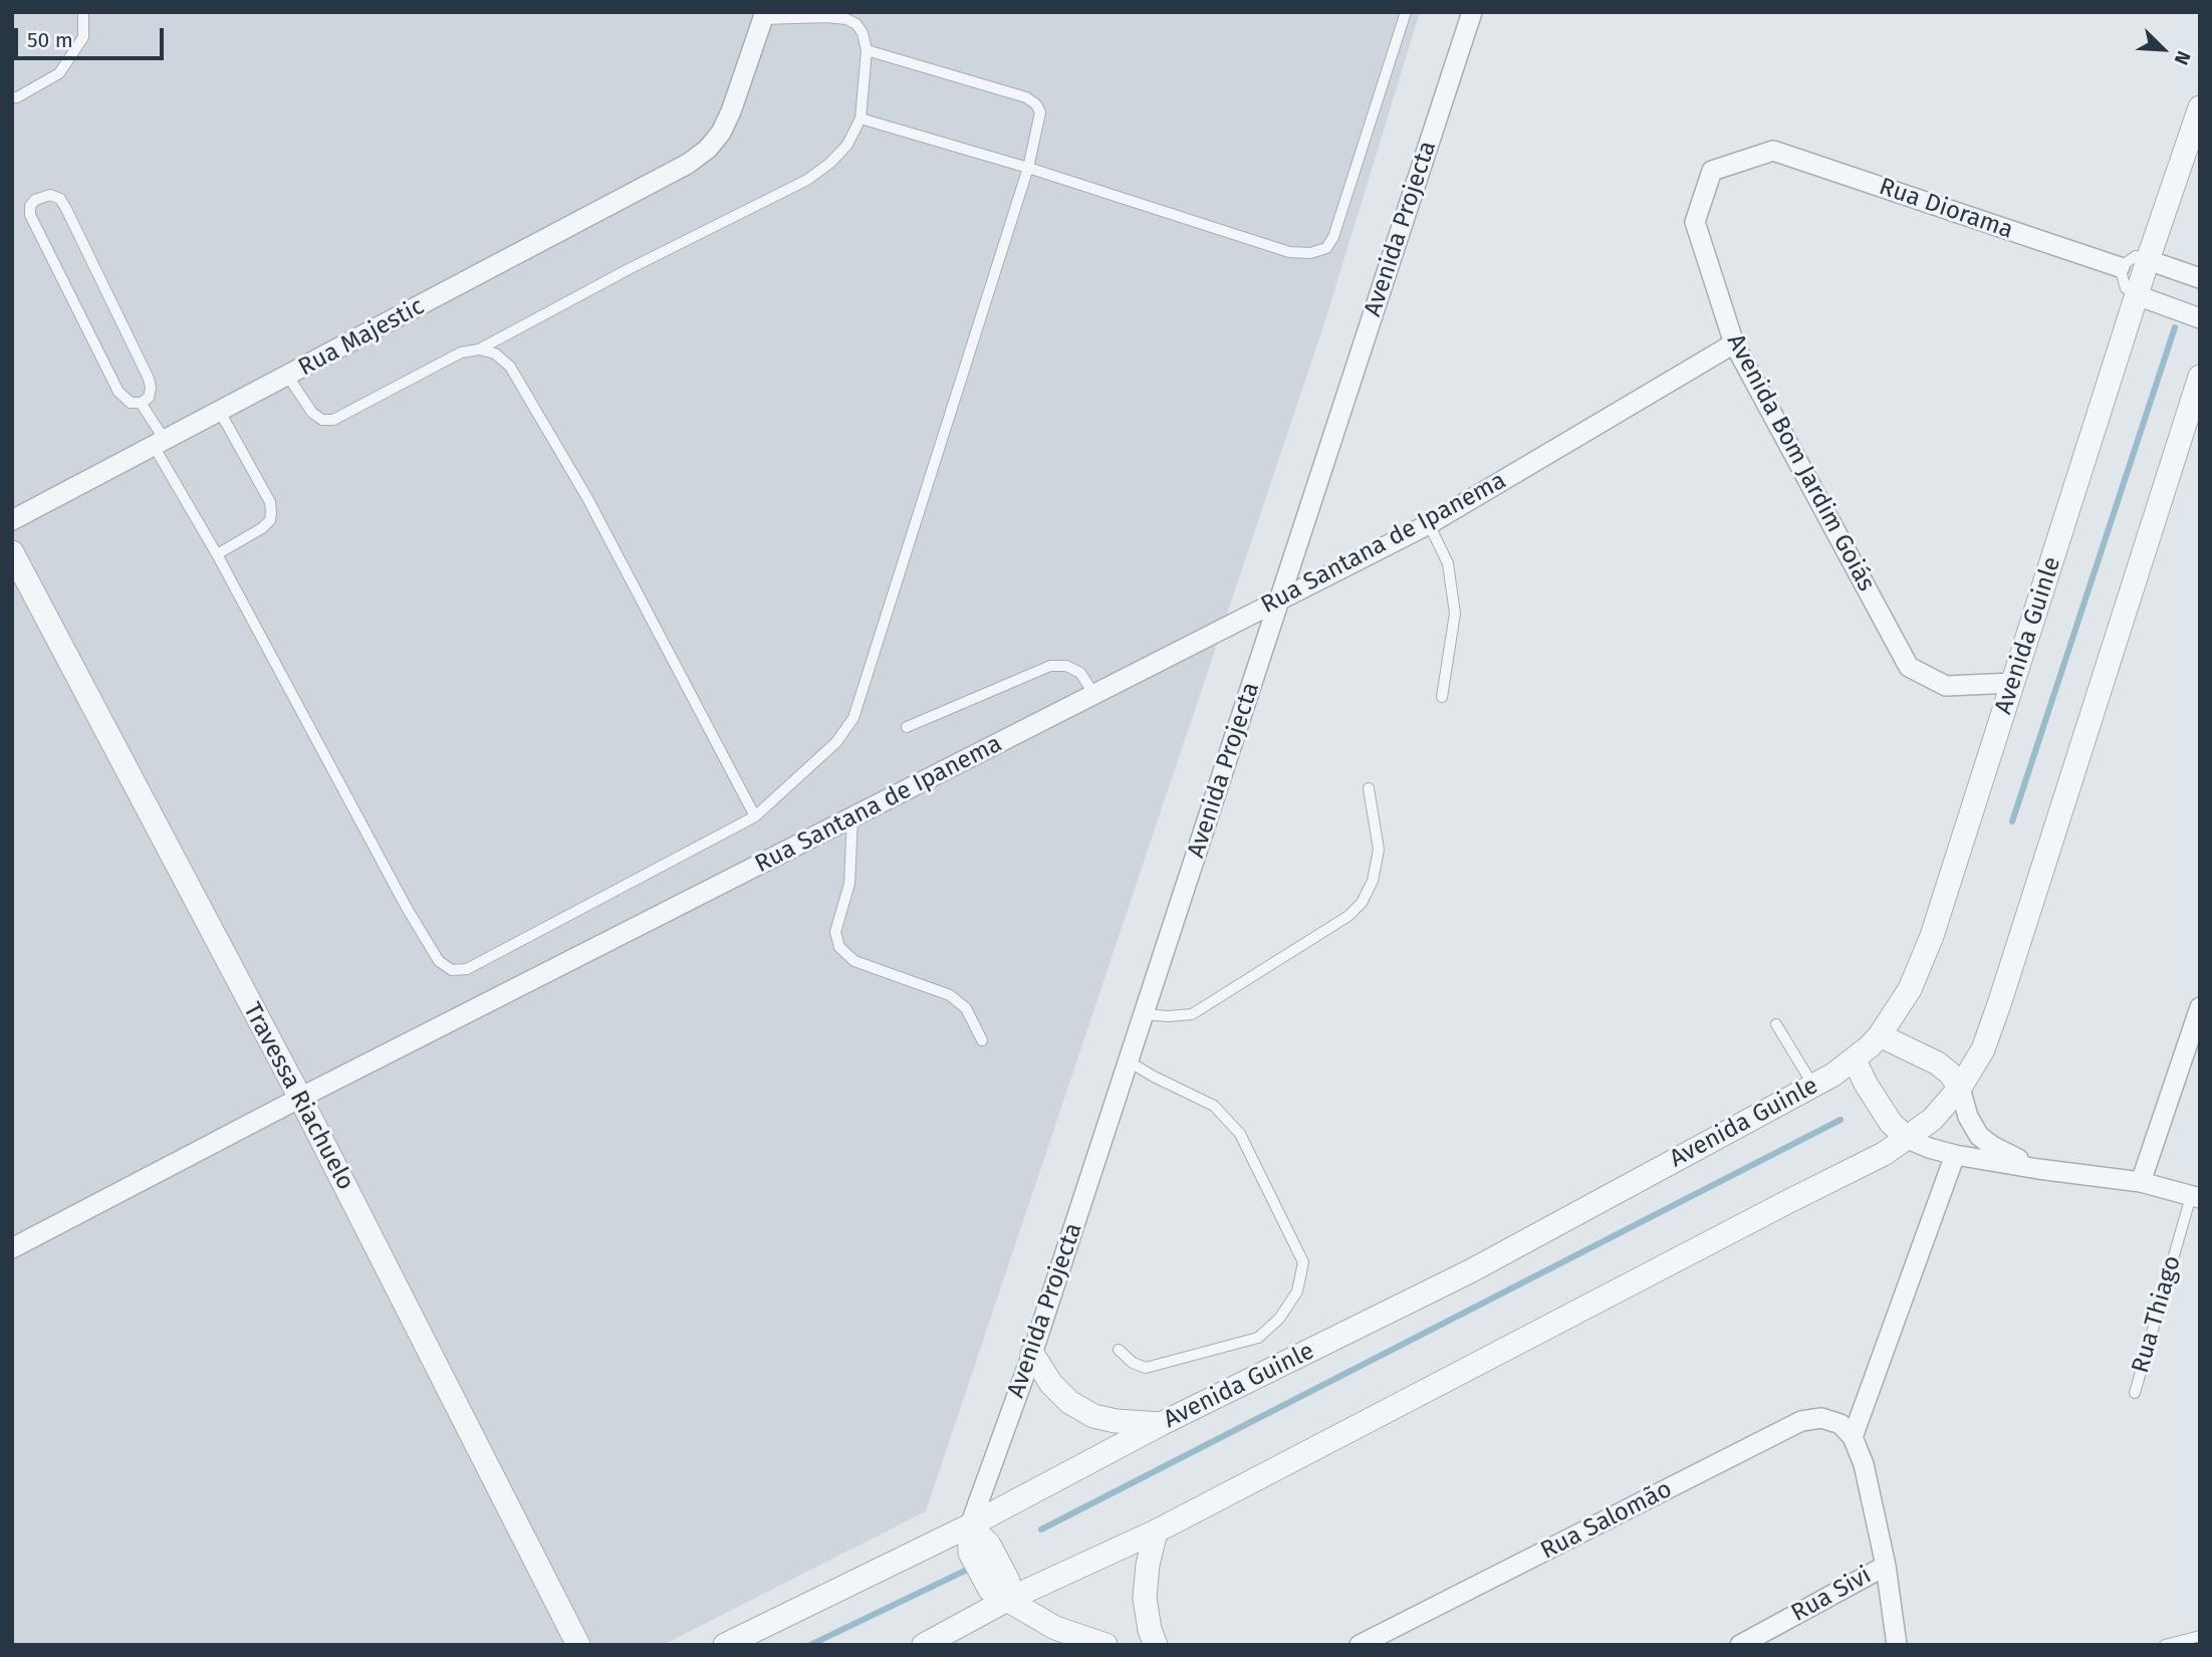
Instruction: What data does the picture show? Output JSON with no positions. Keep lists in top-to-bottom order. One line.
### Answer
{"streets":{"street":["Rua Diorama","Avenida Projecta","Rua Majestic","Avenida Bom Jardim Goiás","Rua Santana de Ipanema","Avenida Guinle","Travessa Riachuelo","Rua Salomão","Rua Sivi"],"lane":["Rua Thiago"]},"crossings":[["Rua Diorama","Avenida Bom Jardim Goiás"],["Avenida Projecta","Rua Santana de Ipanema"],["Avenida Projecta","Avenida Guinle"],["Avenida Bom Jardim Goiás","Rua Santana de Ipanema"],["Avenida Bom Jardim Goiás","Avenida Guinle"],["Rua Santana de Ipanema","Travessa Riachuelo"]],"scale_bar":"50 m","north":"bottom right"}
